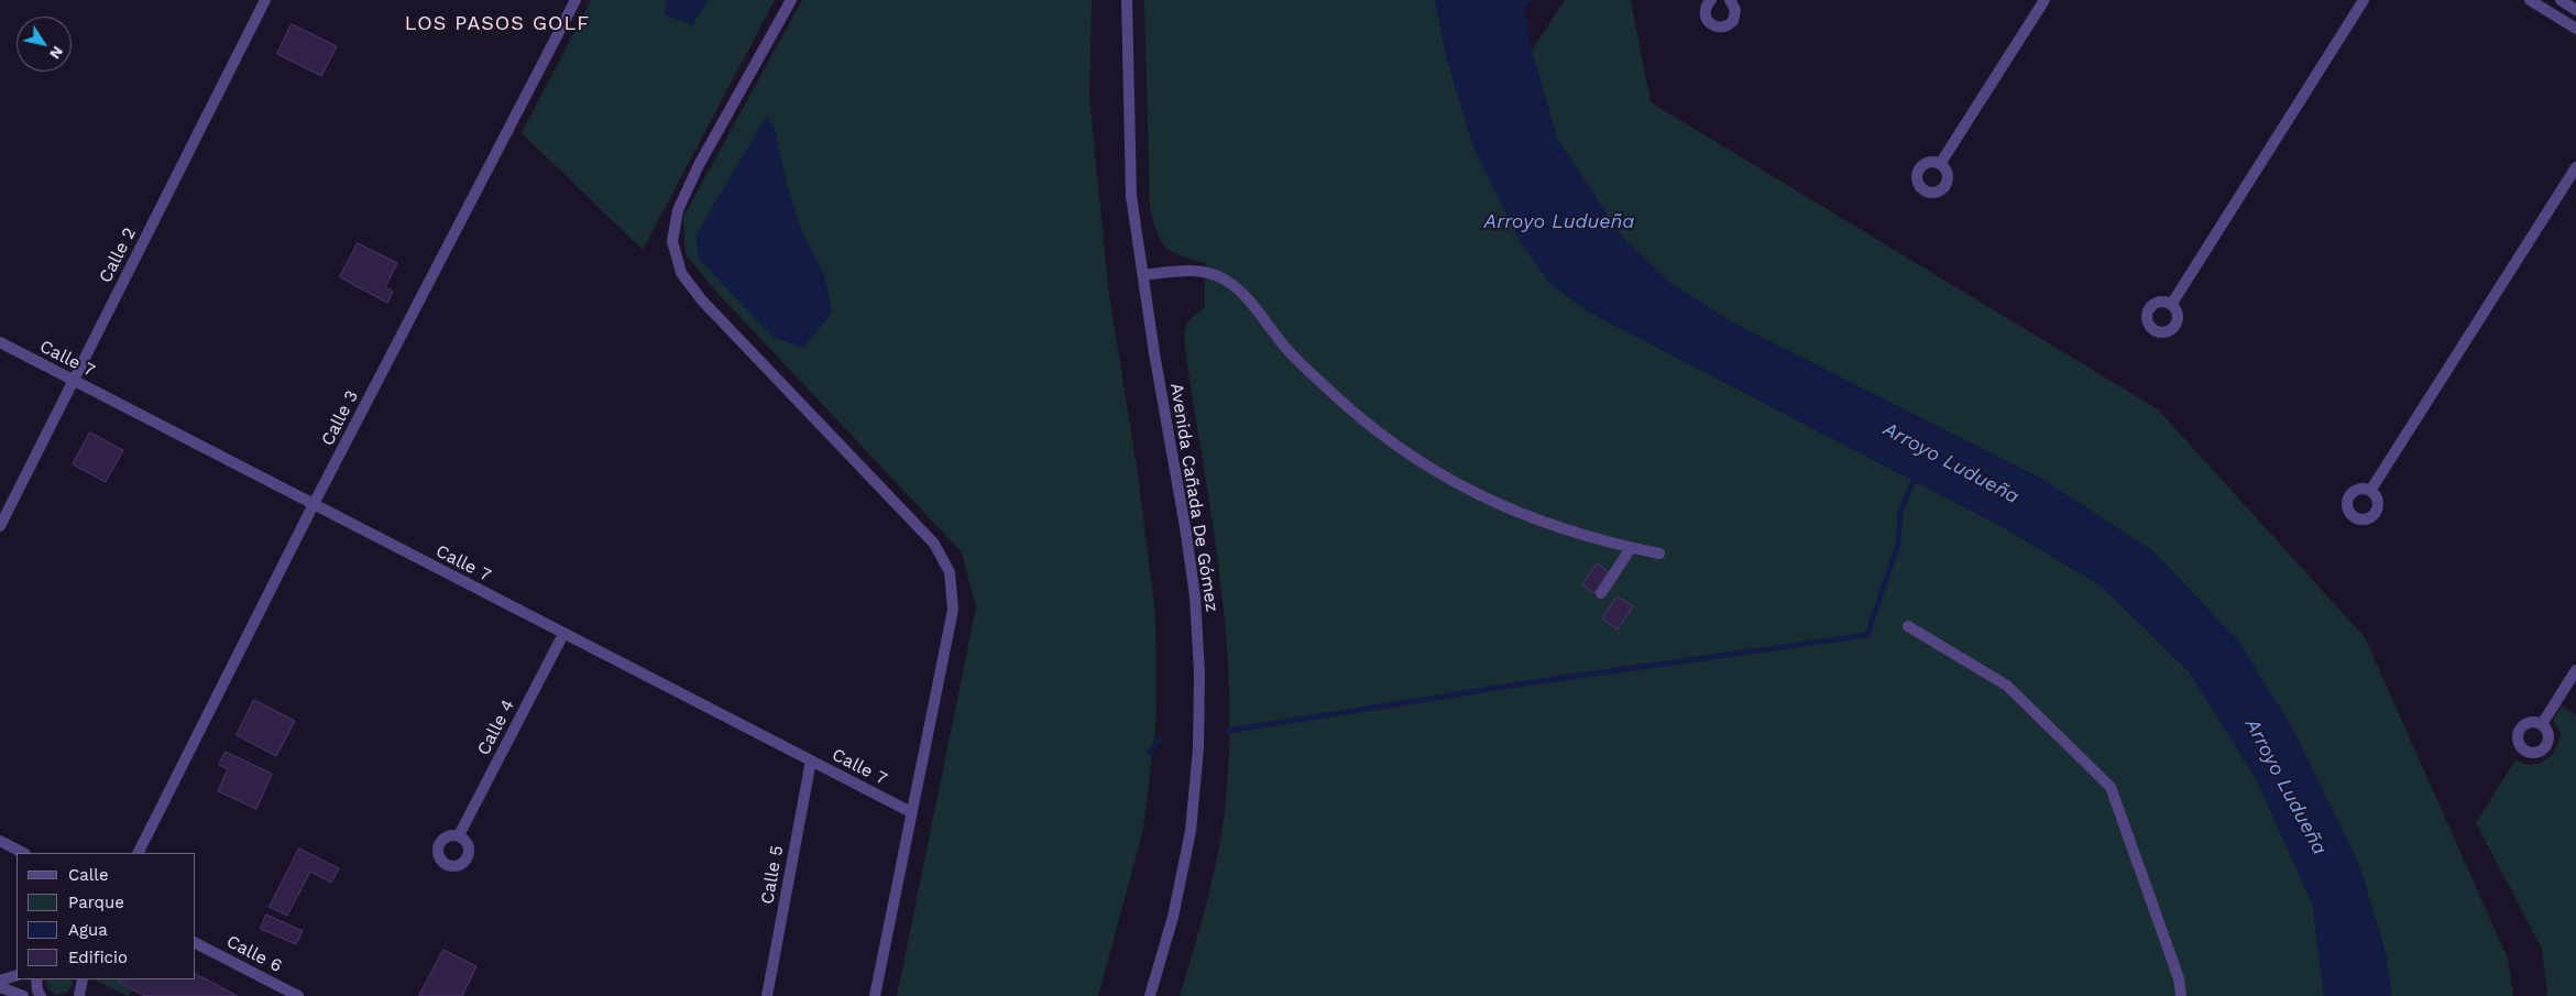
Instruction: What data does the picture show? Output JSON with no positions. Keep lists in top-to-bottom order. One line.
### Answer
{"streets":{"street":["Calle 2","Calle 7","Calle 3","Avenida Cañada De Gómez","Calle 4","Calle 5","Calle 6"]},"crossings":[["Calle 2","Calle 7"],["Calle 7","Calle 3"],["Calle 7","Calle 4"],["Calle 7","Calle 5"]],"districts":["LOS PASOS GOLF"],"water":["Arroyo Ludueña"],"legend":["Calle","Parque","Agua","Edificio"],"north":"bottom right"}
